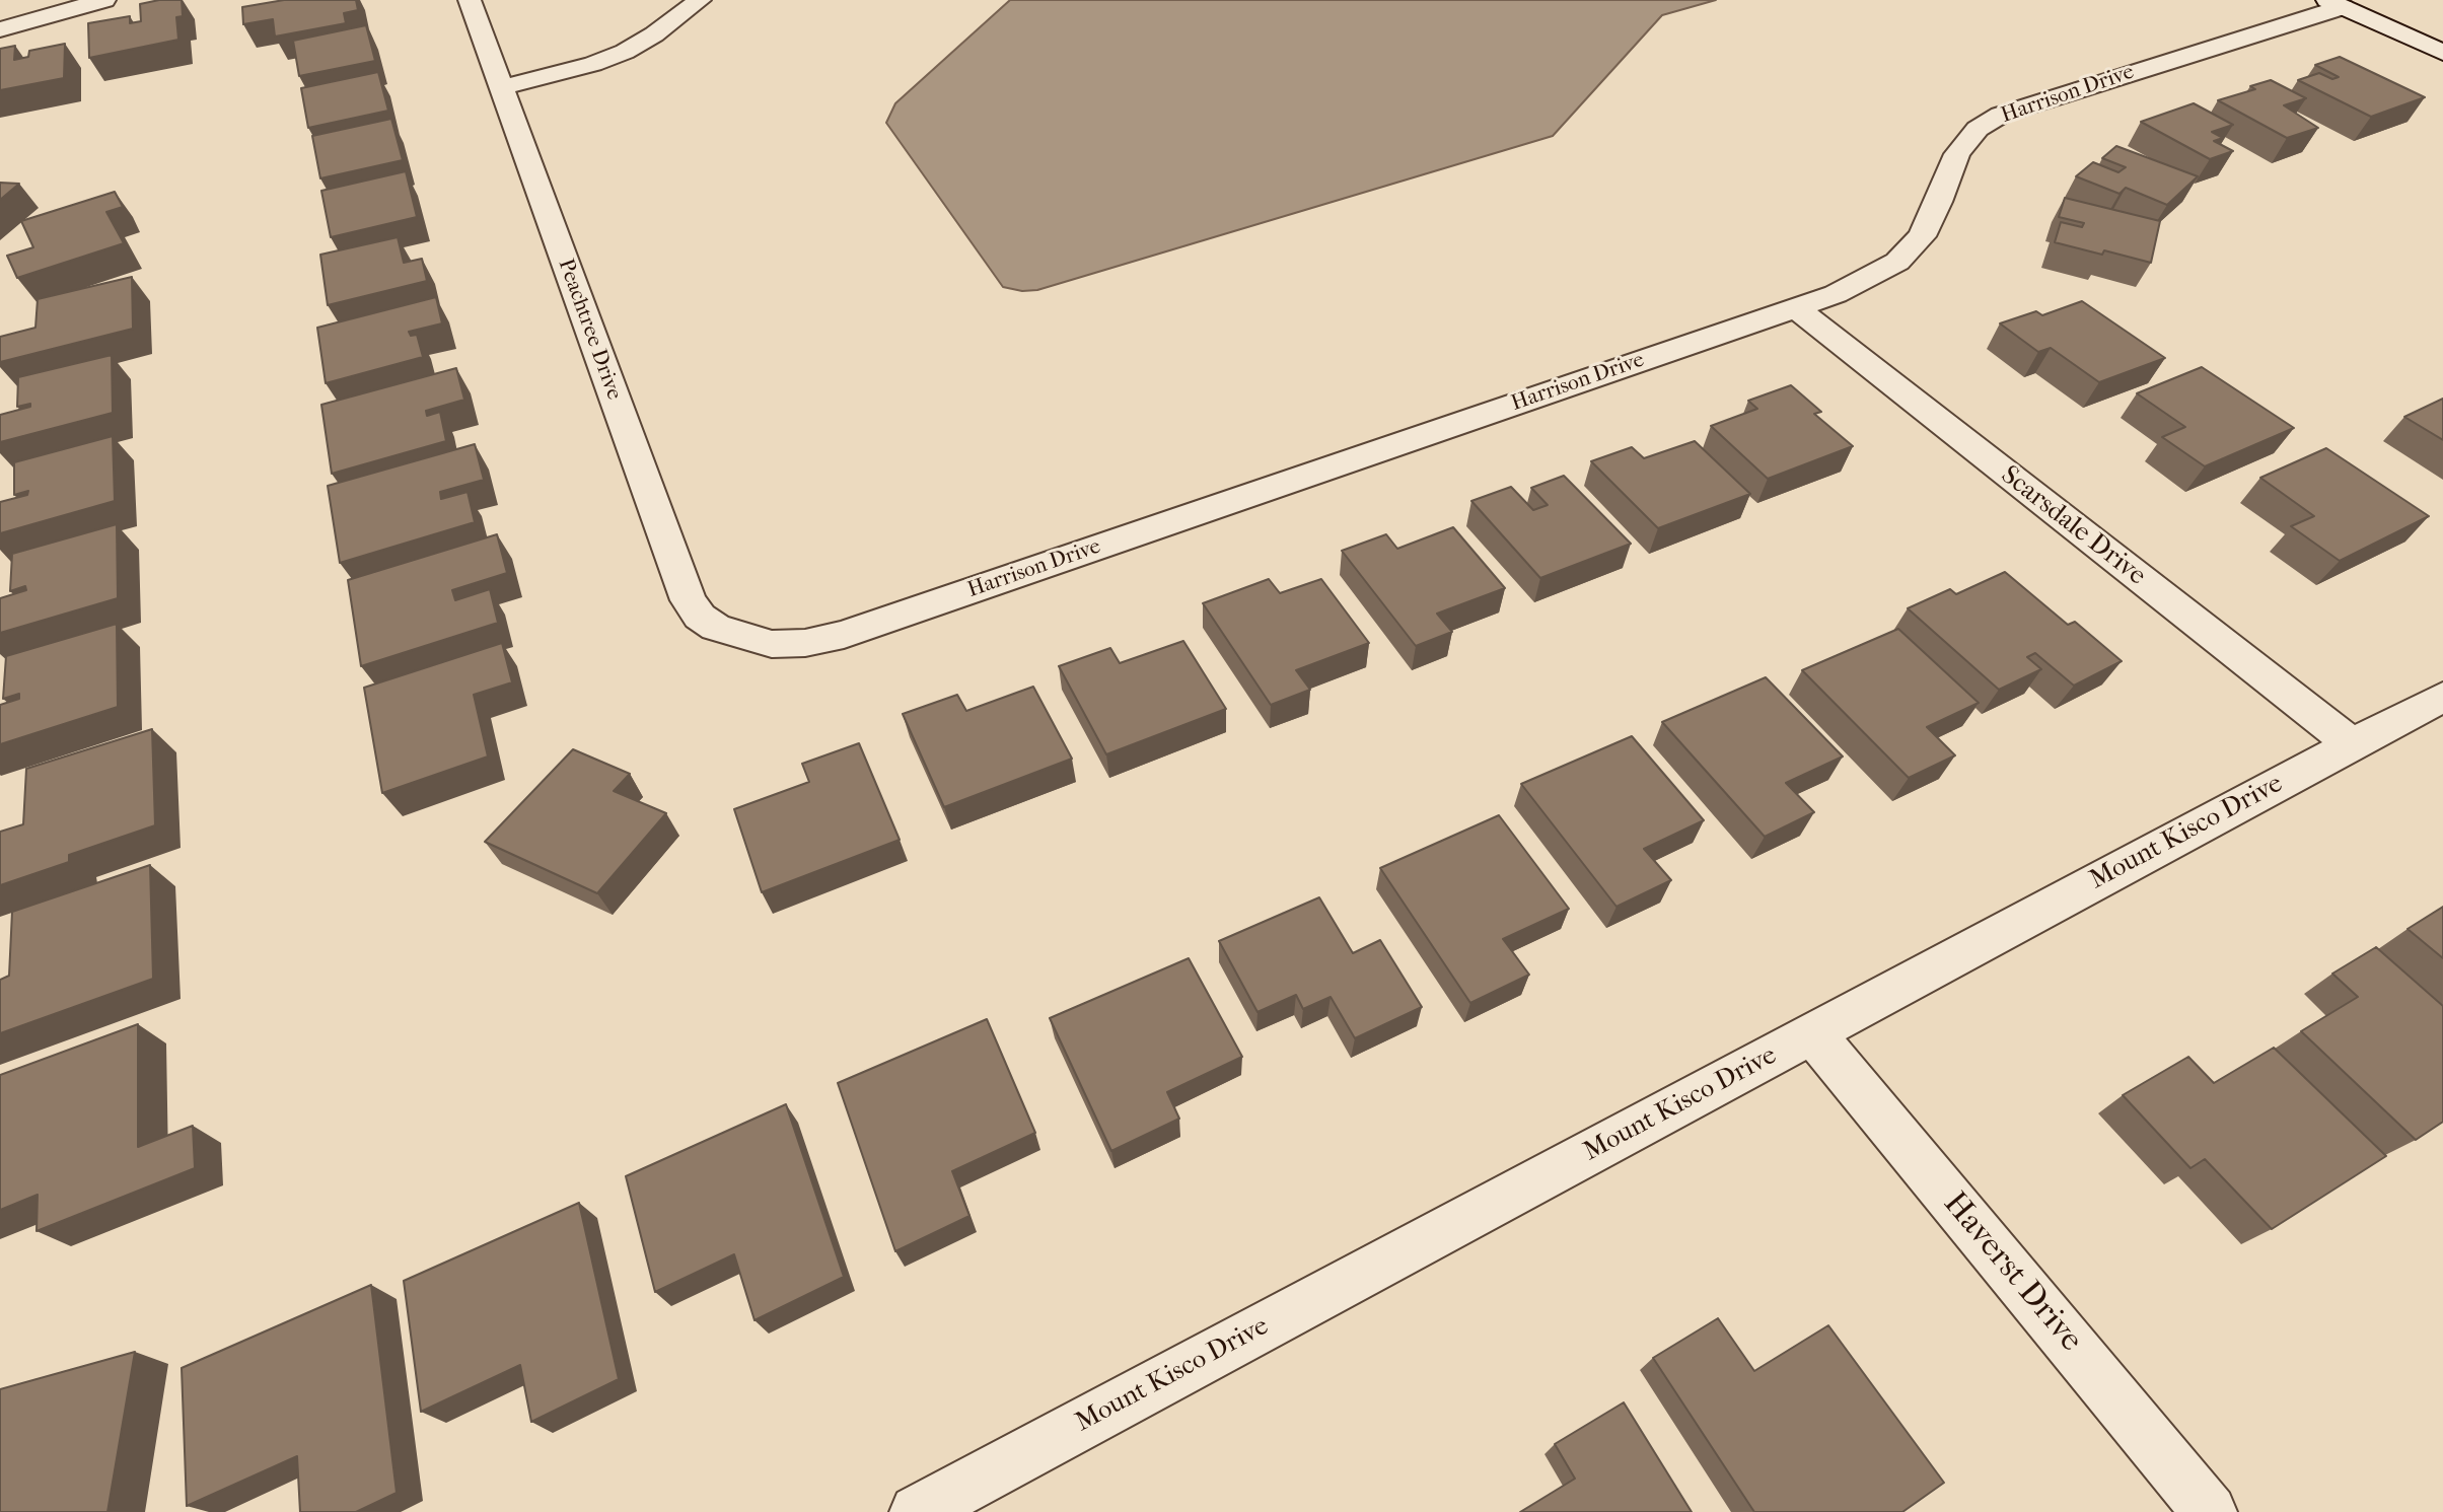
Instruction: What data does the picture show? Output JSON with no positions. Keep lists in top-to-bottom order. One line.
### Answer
{"streets":{"street":["Harrison Drive","Peachtree Drive","Scarsdale Drive","Mount Kisco Drive","Haverst Drive"]},"crossings":[["Harrison Drive","Peachtree Drive"],["Harrison Drive","Scarsdale Drive"],["Scarsdale Drive","Mount Kisco Drive"],["Mount Kisco Drive","Haverst Drive"]]}
